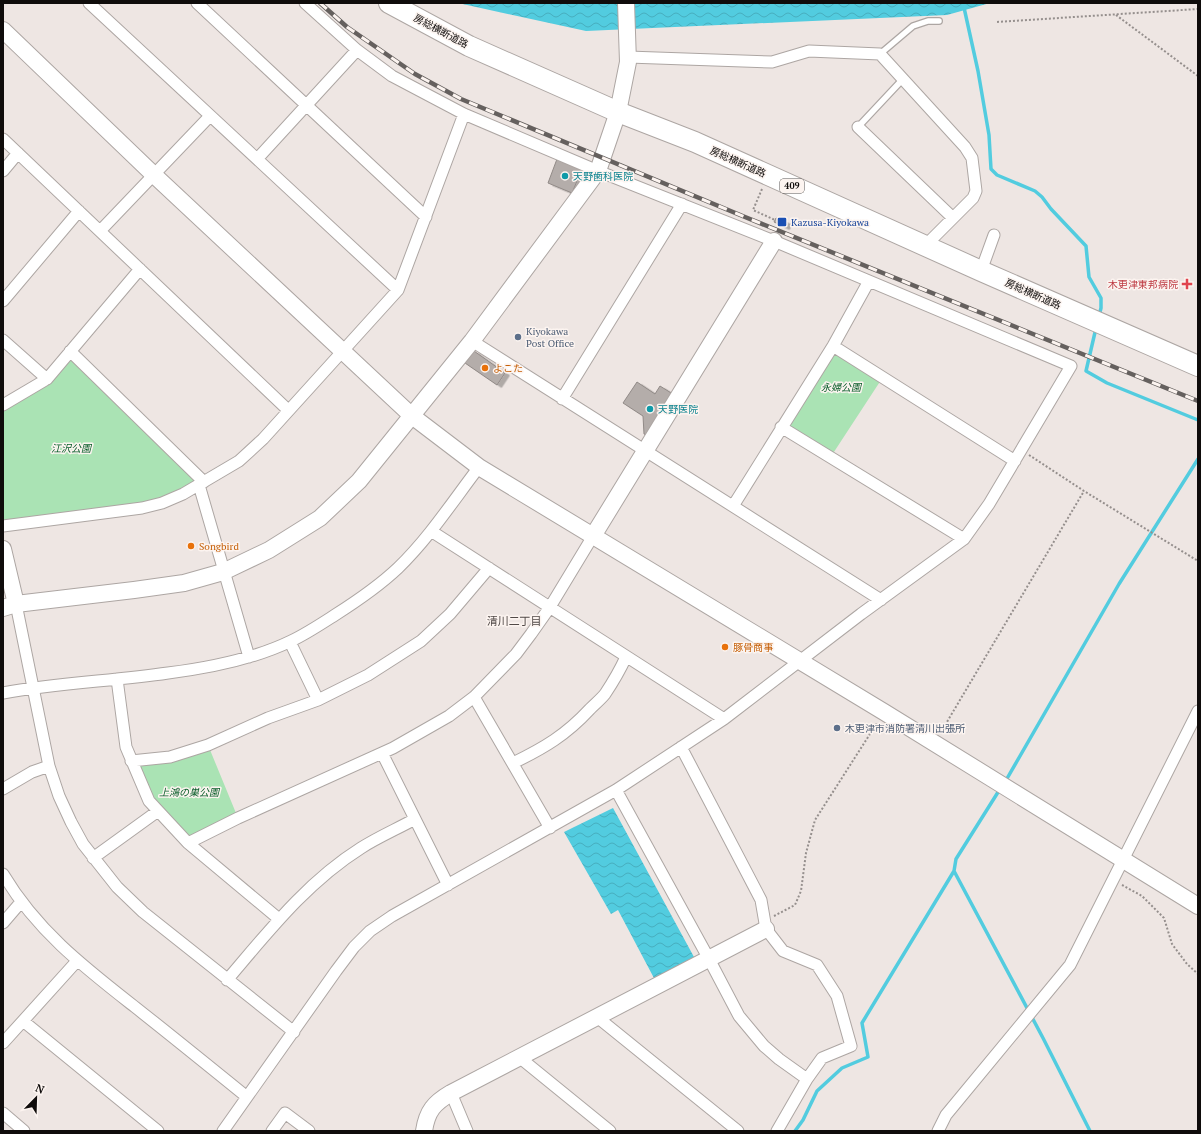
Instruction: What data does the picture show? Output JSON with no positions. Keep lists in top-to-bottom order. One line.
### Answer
{"streets":{"highway":["房総横断道路","409"]},"districts":["清川二丁目"],"parks":["永婦公園","江沢公園","上鴻の巣公園"],"places":{"other":["天野歯科医院","Kiyokawa Post Office","よこた","天野医院","Songbird","豚骨商事","木更津市消防署清川出張所"],"transit":["Kazusa-Kiyokawa"],"health":["木更津東邦病院"]},"north":"top right"}
